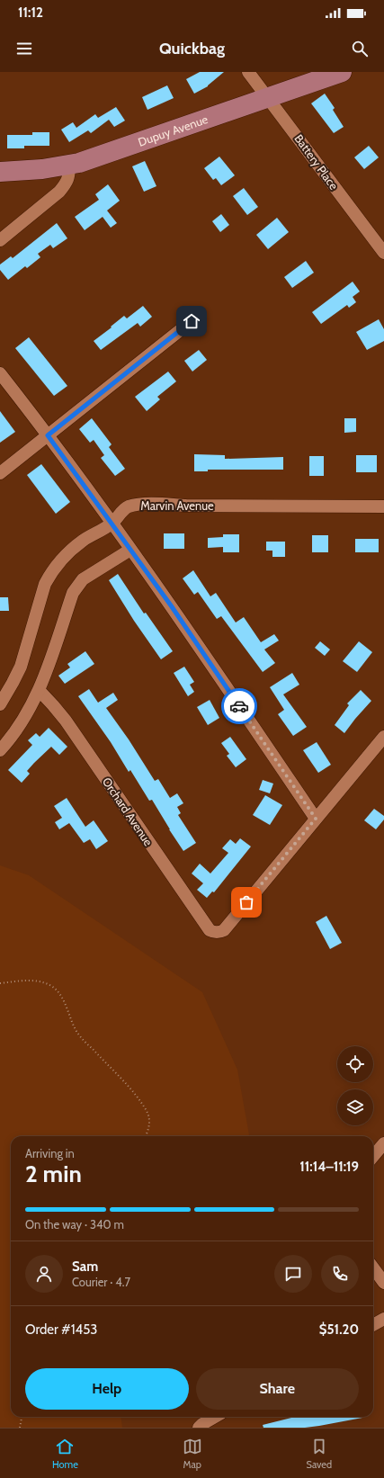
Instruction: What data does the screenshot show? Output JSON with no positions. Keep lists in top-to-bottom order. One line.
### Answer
{"streets":{"main road":["Dupuy Avenue"],"street":["Battery Place","Marvin Avenue","Orchard Avenue"]},"crossings":[["Dupuy Avenue","Battery Place"]],"page":{"status":"11:12","header":"Quickbag","heading":["2 min","Arriving in","11:14–11:19"],"panel":["Sam","Courier · 4.7","Order #1453","$51.20"],"bar":"On the way · 340 m","buttons":["Help","Share"],"tabs":["Home","Map","Saved"]}}
